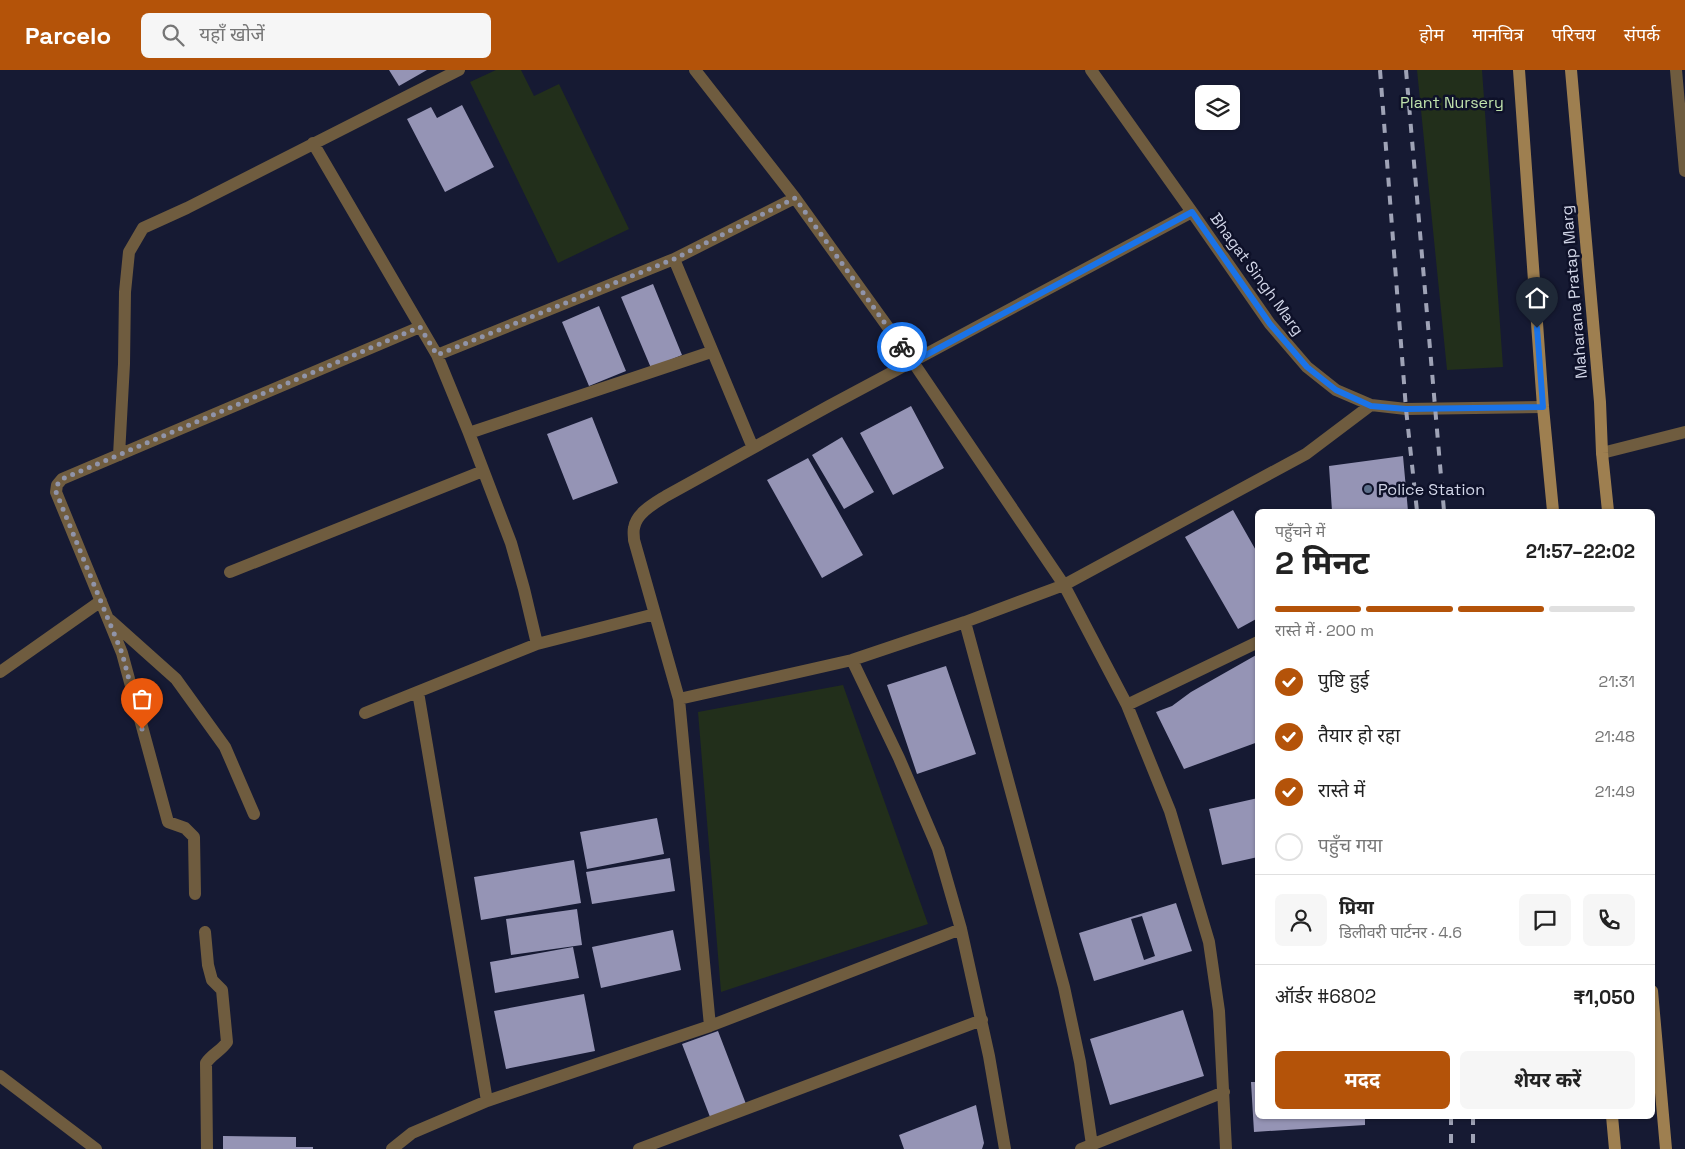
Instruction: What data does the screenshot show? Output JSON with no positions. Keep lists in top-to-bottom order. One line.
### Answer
{"streets":{"main road":["Maharana Pratap Marg"],"street":["Bhagat Singh Marg"]},"parks":["Plant Nursery"],"places":["Police Station"],"page":{"header":"Parcelo","search":"यहाँ खोजें","nav":["होम","मानचित्र","परिचय","संपर्क"],"heading":["2 मिनट","पहुँचने में","21:57–22:02"],"panel":["प्रिया","डिलीवरी पार्टनर · 4.6","ऑर्डर #6802","₹1,050"],"bar":"रास्ते में · 200 m","list":[["पुष्टि हुई","21:31"],["तैयार हो रहा","21:48"],["रास्ते में","21:49"],"पहुँच गया"],"buttons":["मदद","शेयर करें"]}}
